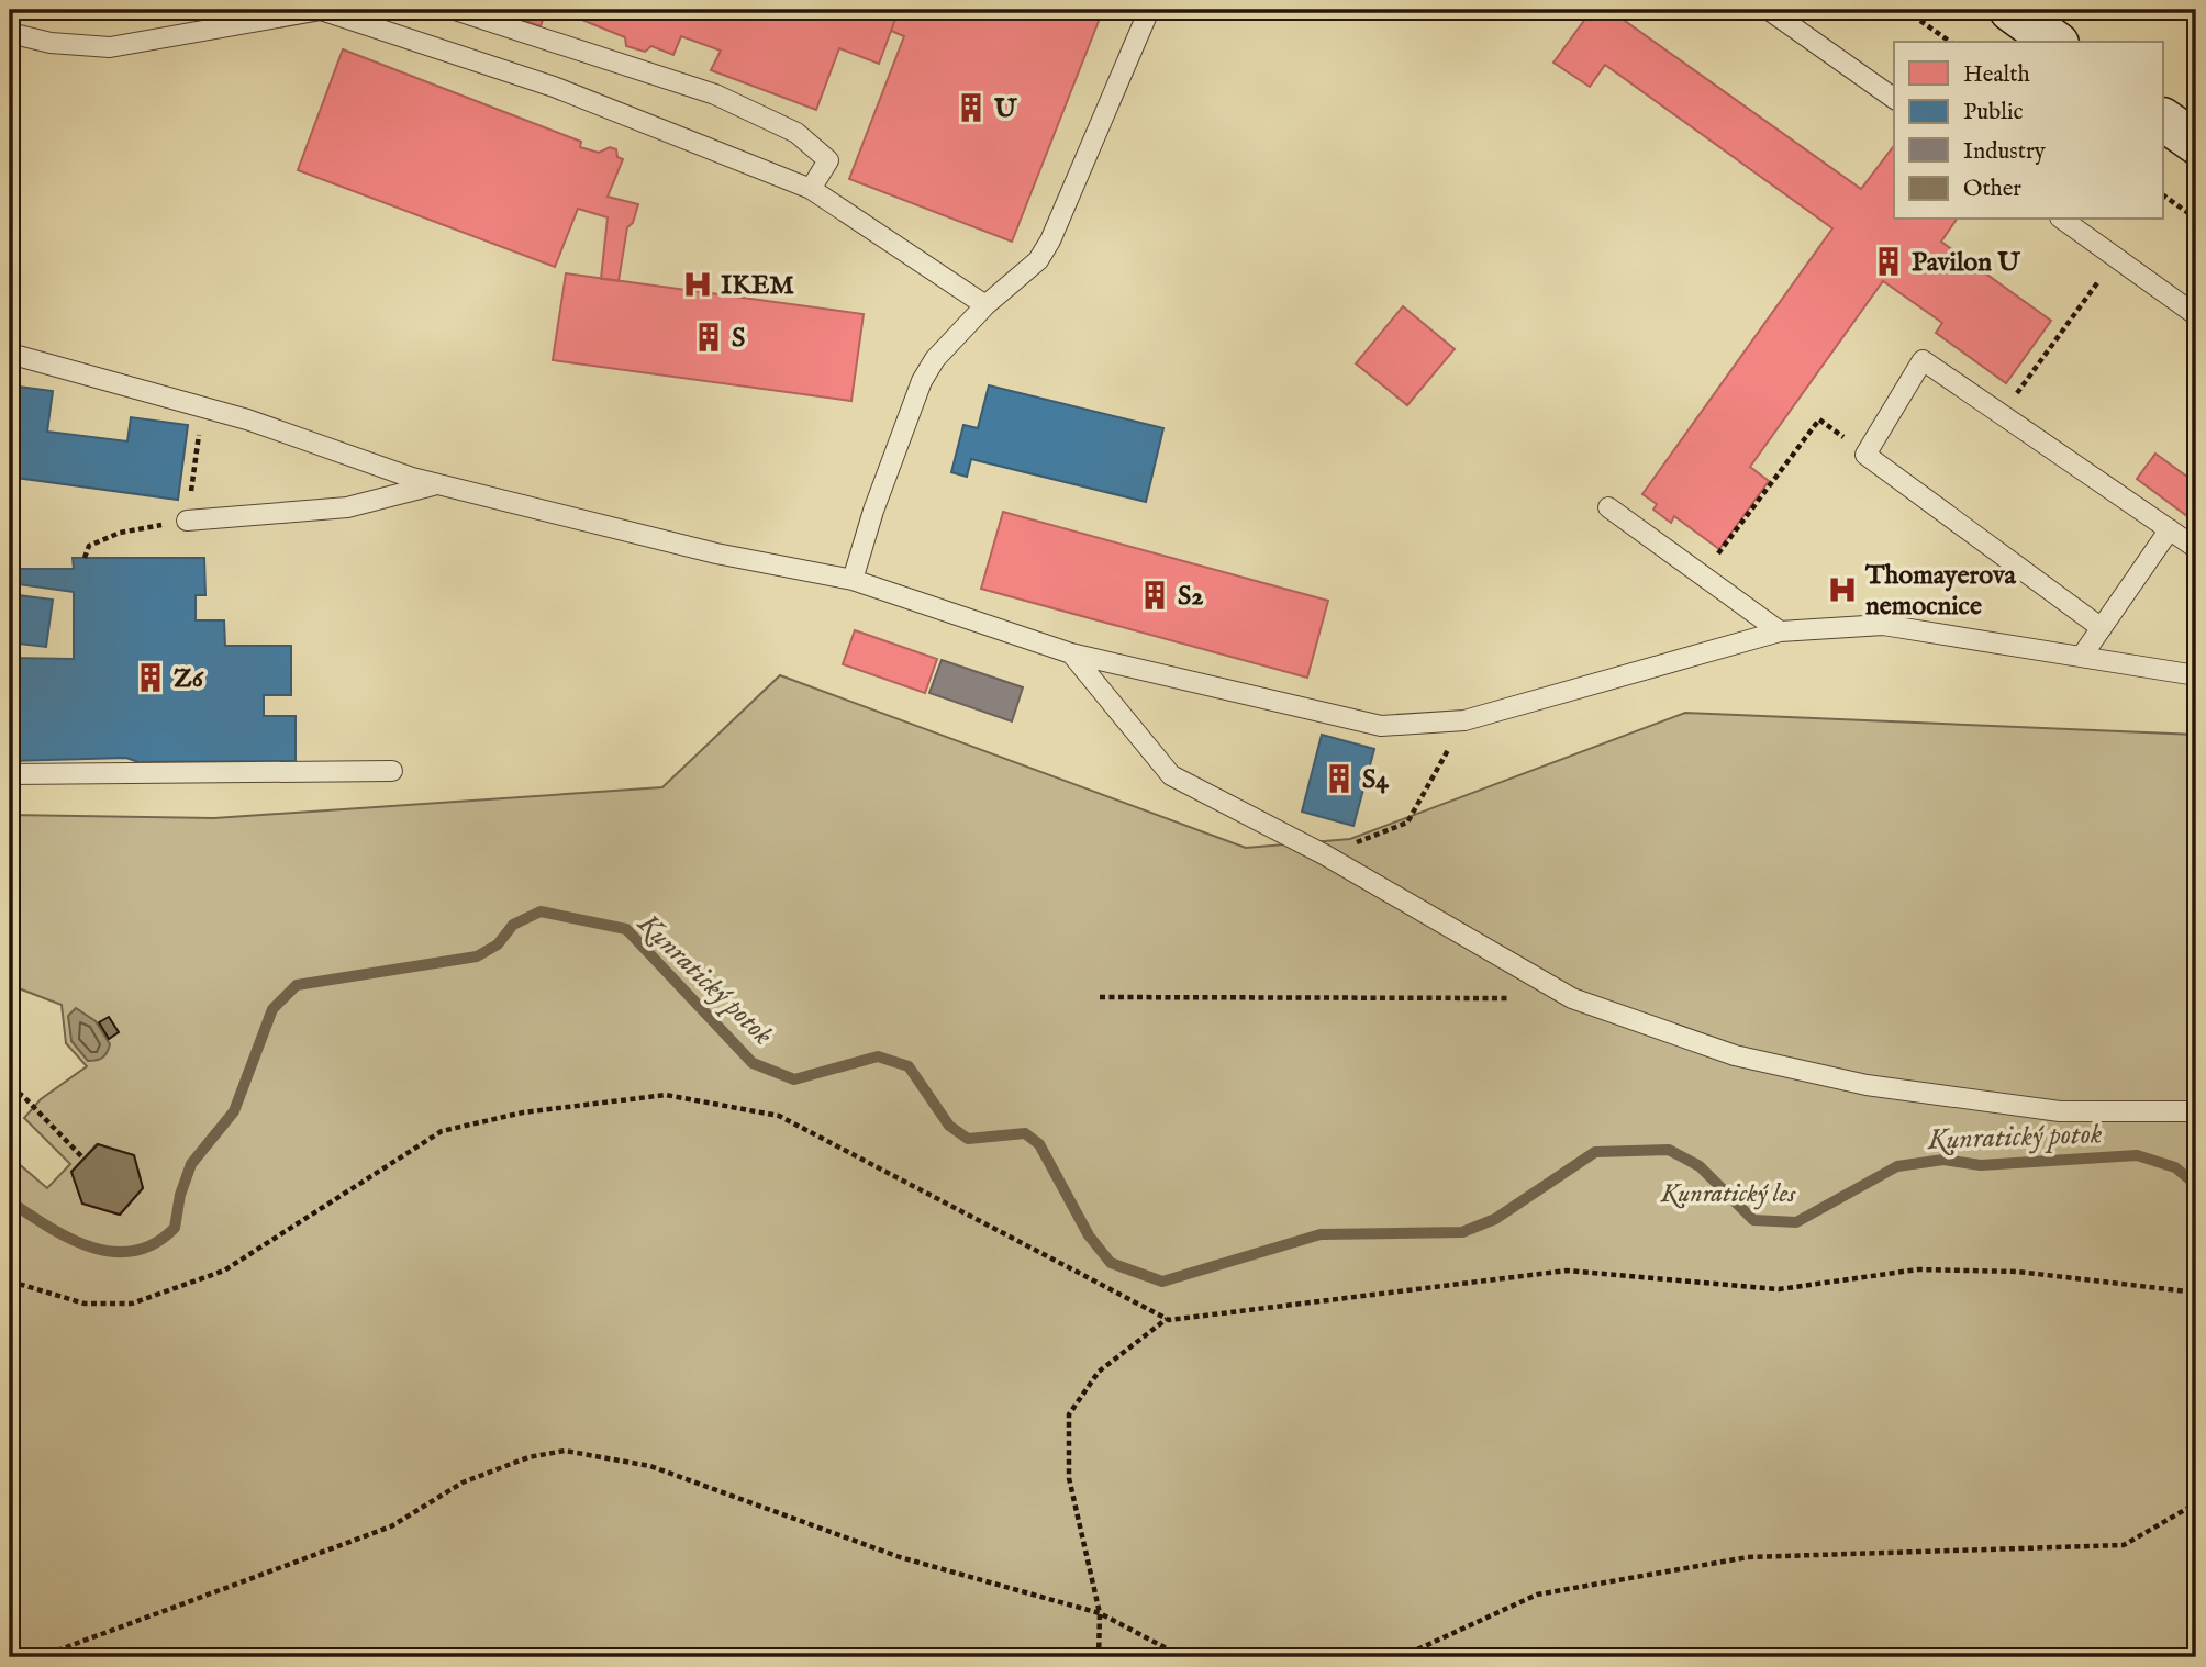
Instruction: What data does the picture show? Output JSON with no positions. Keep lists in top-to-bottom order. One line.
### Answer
{"water":["Kunratický potok"],"parks":["Kunratický les"],"places":{"building":["U","Pavilon U","S","S2","Z6","S4"],"hospital":["IKEM","Thomayerova nemocnice"]},"legend":["Health","Public","Industry","Other"]}
